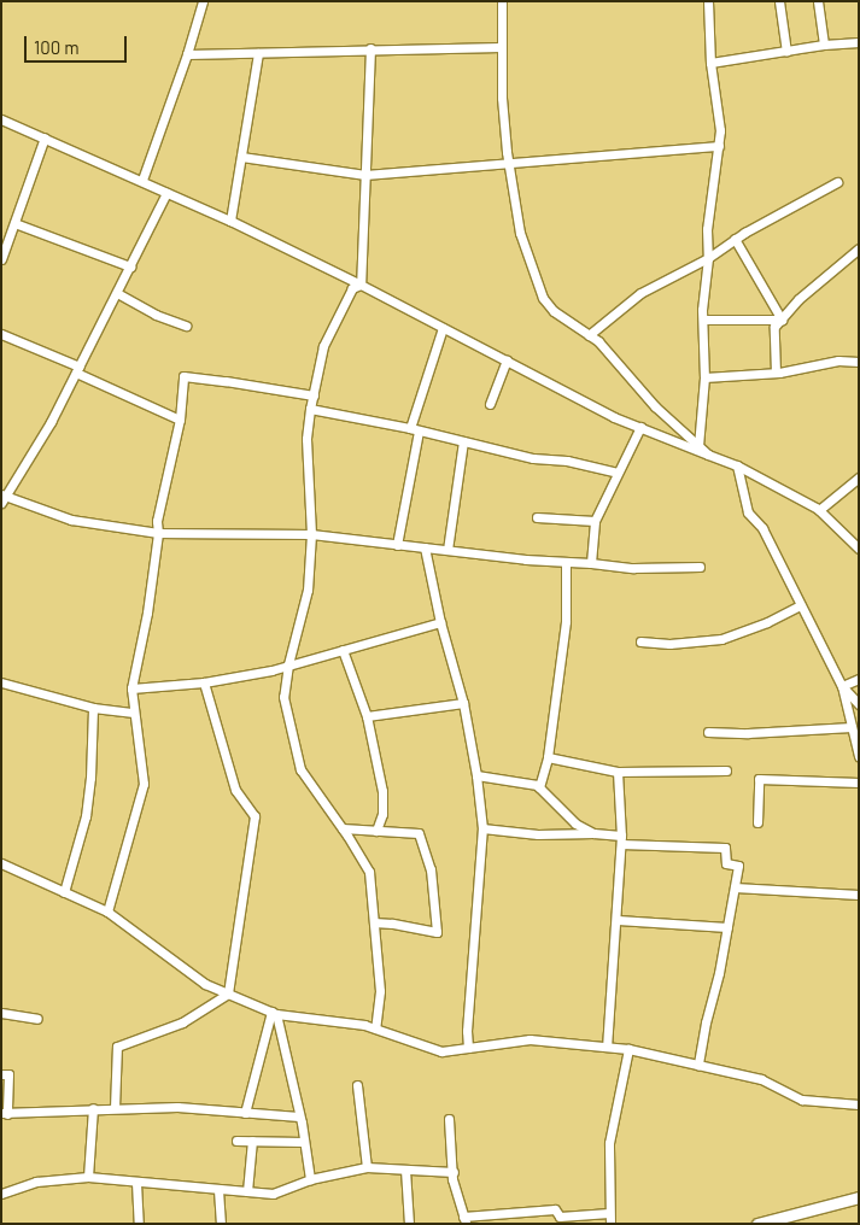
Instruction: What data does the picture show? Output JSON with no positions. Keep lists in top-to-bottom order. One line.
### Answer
{"scale_bar":"100 m"}
